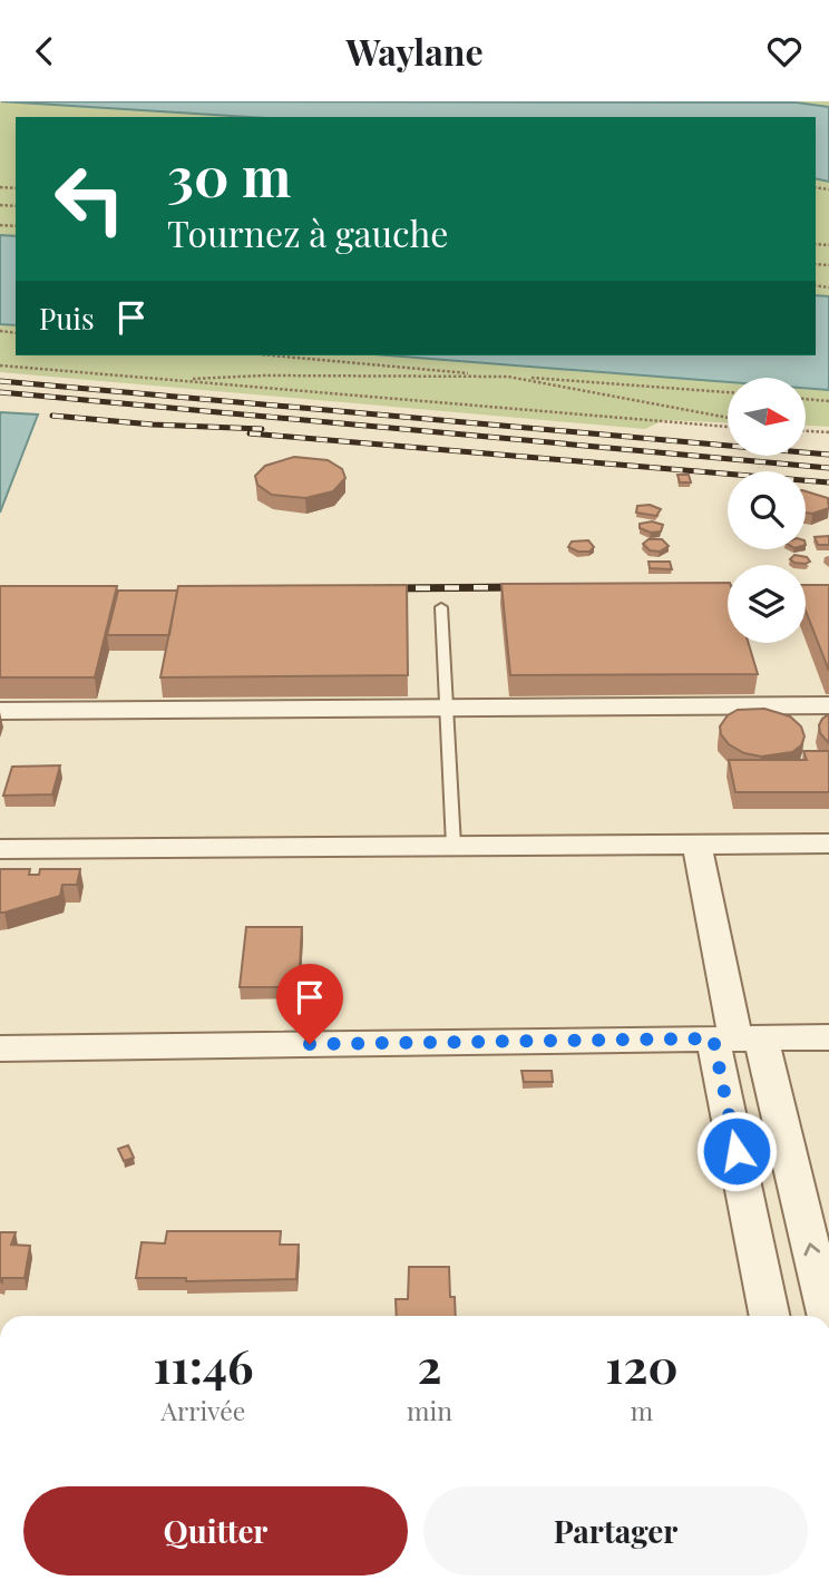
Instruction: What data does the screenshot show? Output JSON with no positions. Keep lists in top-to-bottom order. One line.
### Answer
{"north":"right","page":{"header":"Waylane","turn":["30 m","Tournez à gauche"],"then":"Puis","eta":["11:46","Arrivée","2","min","120","m"],"buttons":["Quitter","Partager"]}}
